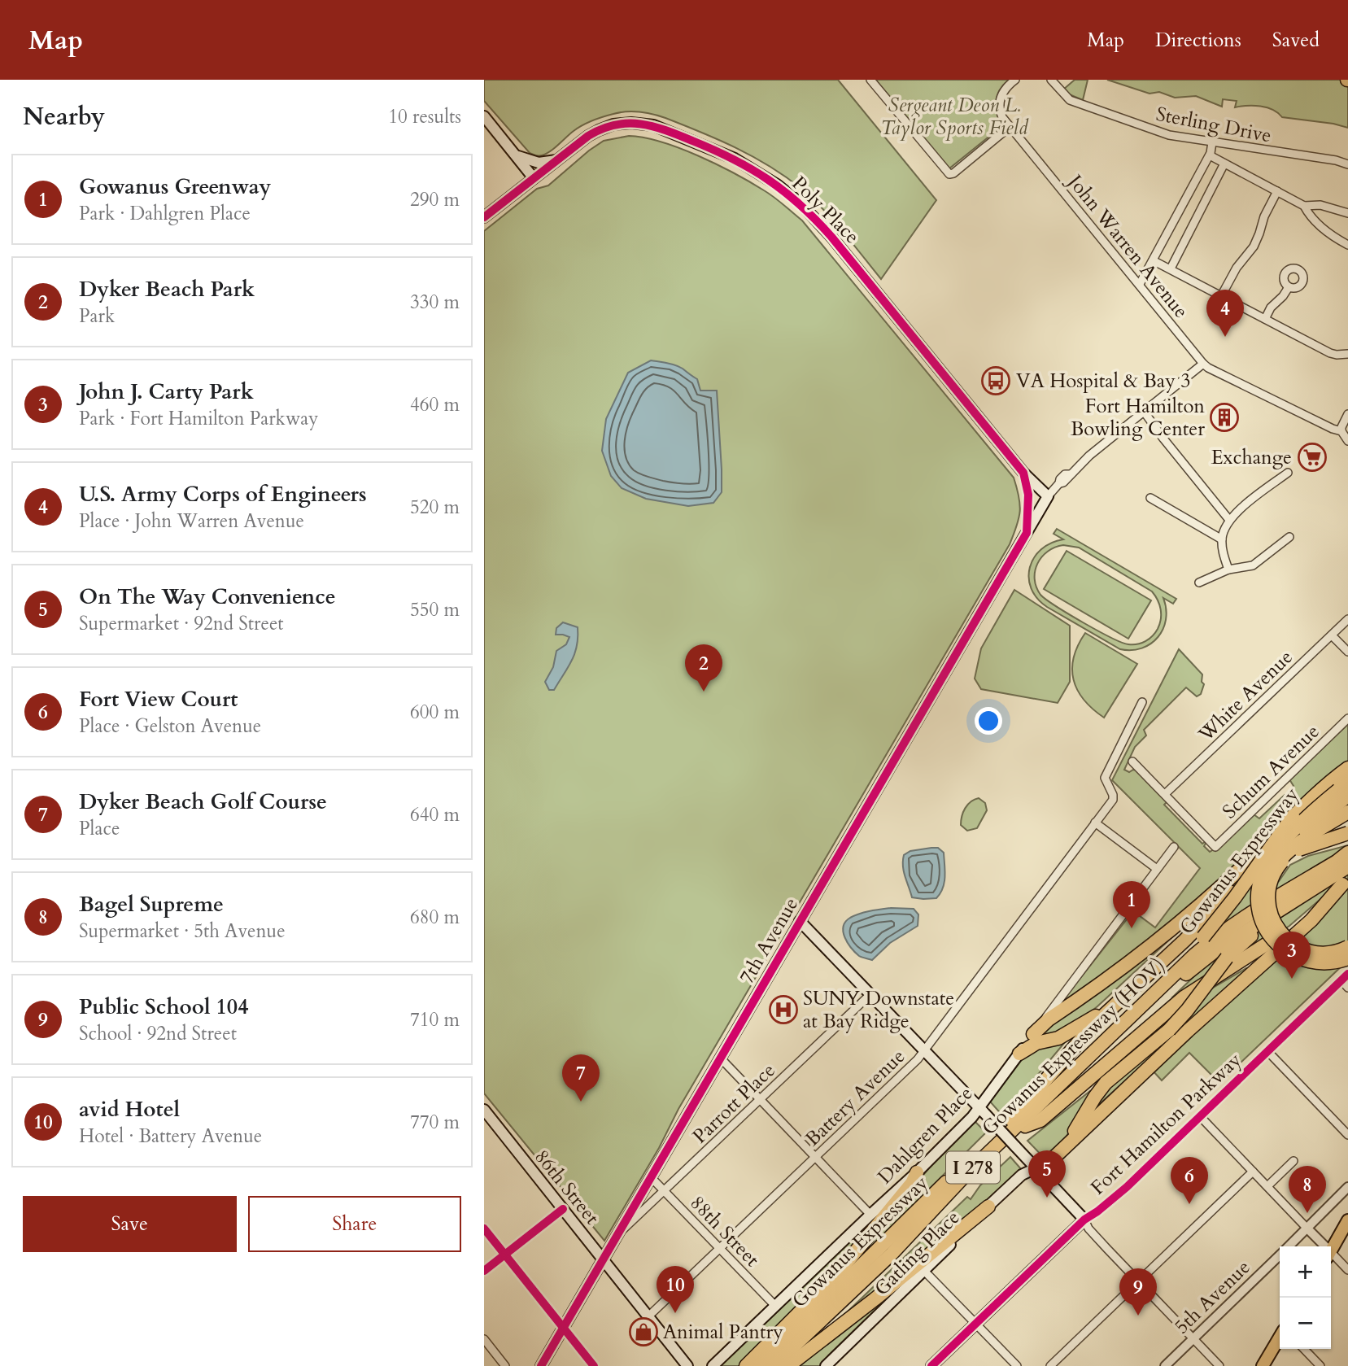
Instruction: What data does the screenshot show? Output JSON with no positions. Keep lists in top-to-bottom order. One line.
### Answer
{"streets":{"highway":["Gowanus Expressway","Gowanus Expressway (HOV)","I 278"],"main road":["Poly Place","7th Avenue","Fort Hamilton Parkway","Dahlgren Place","86th Street","Gatling Place"],"street":["Sterling Drive","John Warren Avenue","White Avenue","Schum Avenue","Battery Avenue","Parrott Place","88th Street","5th Avenue"]},"crossings":[["Poly Place","7th Avenue"],["John Warren Avenue","7th Avenue"],["White Avenue","Schum Avenue"],["7th Avenue","Parrott Place"],["7th Avenue","86th Street"],["7th Avenue","88th Street"],["Battery Avenue","86th Street"],["Battery Avenue","88th Street"],["Parrott Place","88th Street"],["Dahlgren Place","88th Street"]],"parks":["Sergeant Deon L. Taylor Sports Field"],"places":{"bus stop":["VA Hospital & Bay 3"],"building":["Fort Hamilton Bowling Center"],"supermarket":["Exchange"],"hospital":["SUNY Downstate at Bay Ridge"],"shop":["Animal Pantry"]},"page":{"header":"Map","nav":["Map","Directions","Saved"],"heading":["Nearby","10 results"],"list":[{"mark":"1","name":"Gowanus Greenway","note":"Park · Dahlgren Place","value":"290 m"},{"mark":"2","name":"Dyker Beach Park","note":"Park","value":"330 m"},{"mark":"3","name":"John J. Carty Park","note":"Park · Fort Hamilton Parkway","value":"460 m"},{"mark":"4","name":"U.S. Army Corps of Engineers","note":"Place · John Warren Avenue","value":"520 m"},{"mark":"5","name":"On The Way Convenience","note":"Supermarket · 92nd Street","value":"550 m"},{"mark":"6","name":"Fort View Court","note":"Place · Gelston Avenue","value":"600 m"},{"mark":"7","name":"Dyker Beach Golf Course","note":"Place","value":"640 m"},{"mark":"8","name":"Bagel Supreme","note":"Supermarket · 5th Avenue","value":"680 m"},{"mark":"9","name":"Public School 104","note":"School · 92nd Street","value":"710 m"},{"mark":"10","name":"avid Hotel","note":"Hotel · Battery Avenue","value":"770 m"}],"pins":["4","2","1","3","7","5","6","8","10","9"],"buttons":["Save","Share"],"map_buttons":["+","−"]}}
